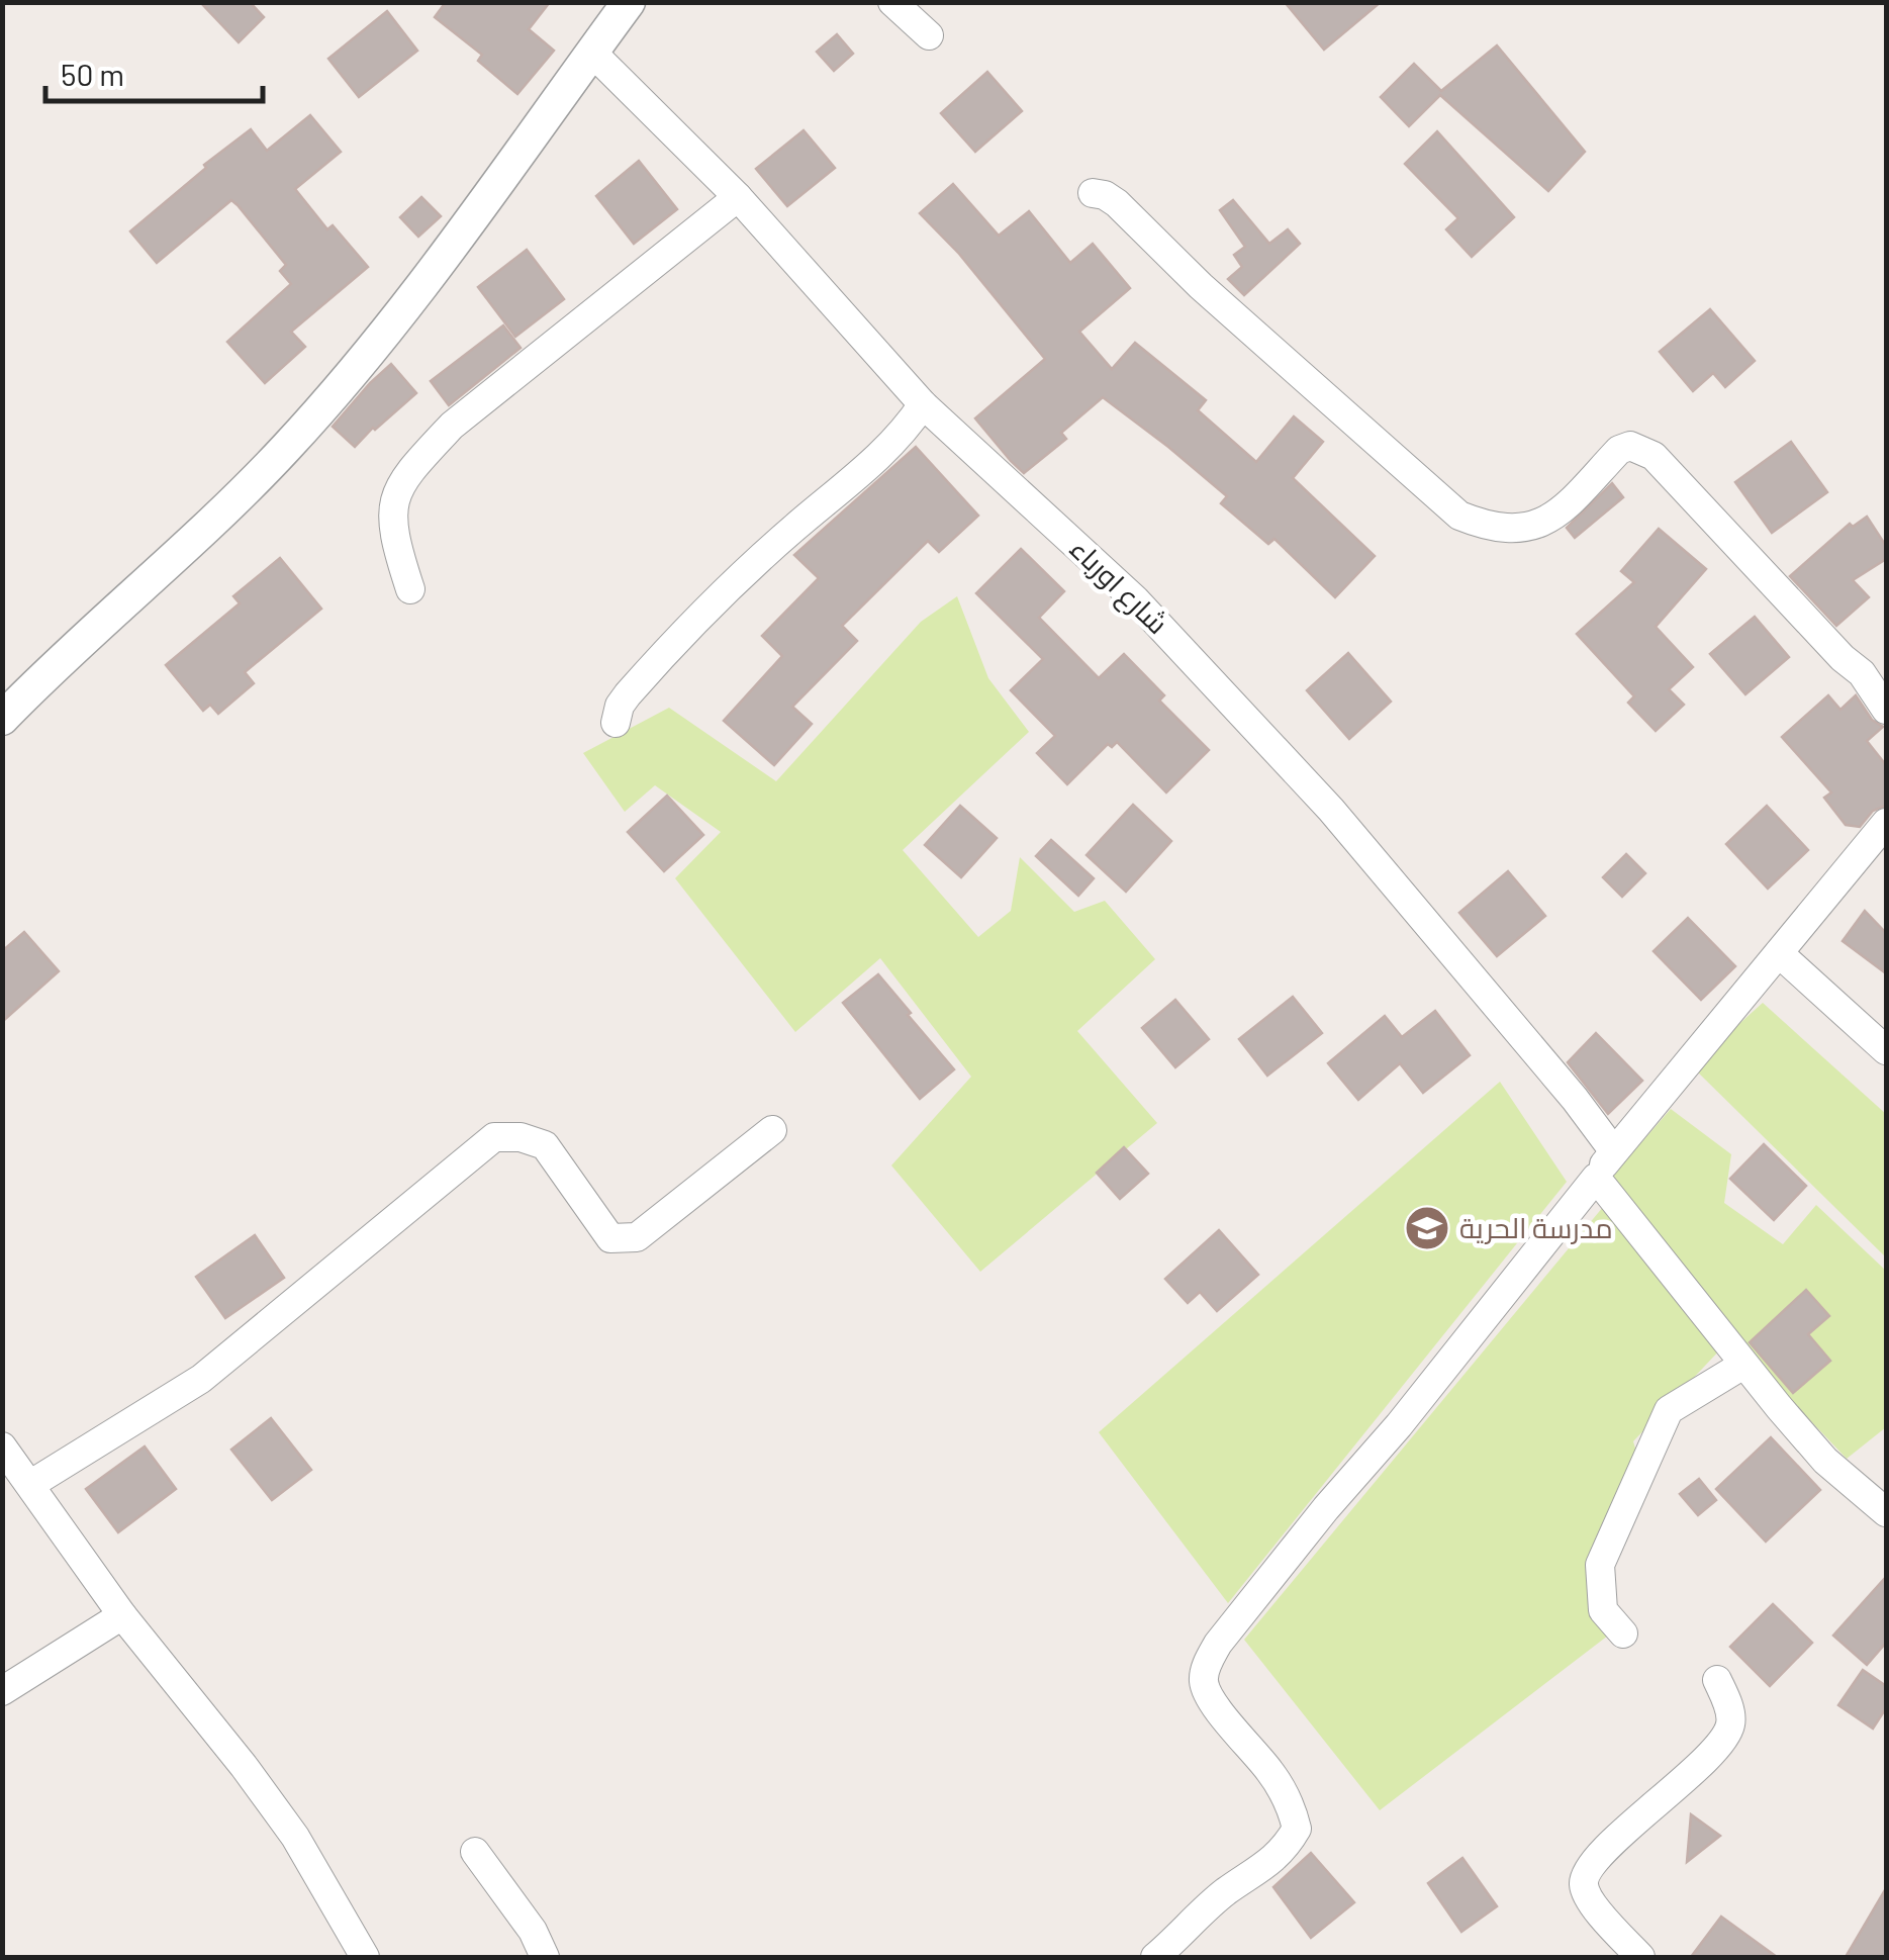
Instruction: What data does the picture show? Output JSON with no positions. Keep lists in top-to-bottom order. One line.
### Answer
{"streets":{"street":["شارع اورباء"]},"places":{"school or university":["مدرسة الحرية"]},"scale_bar":"50 m"}
